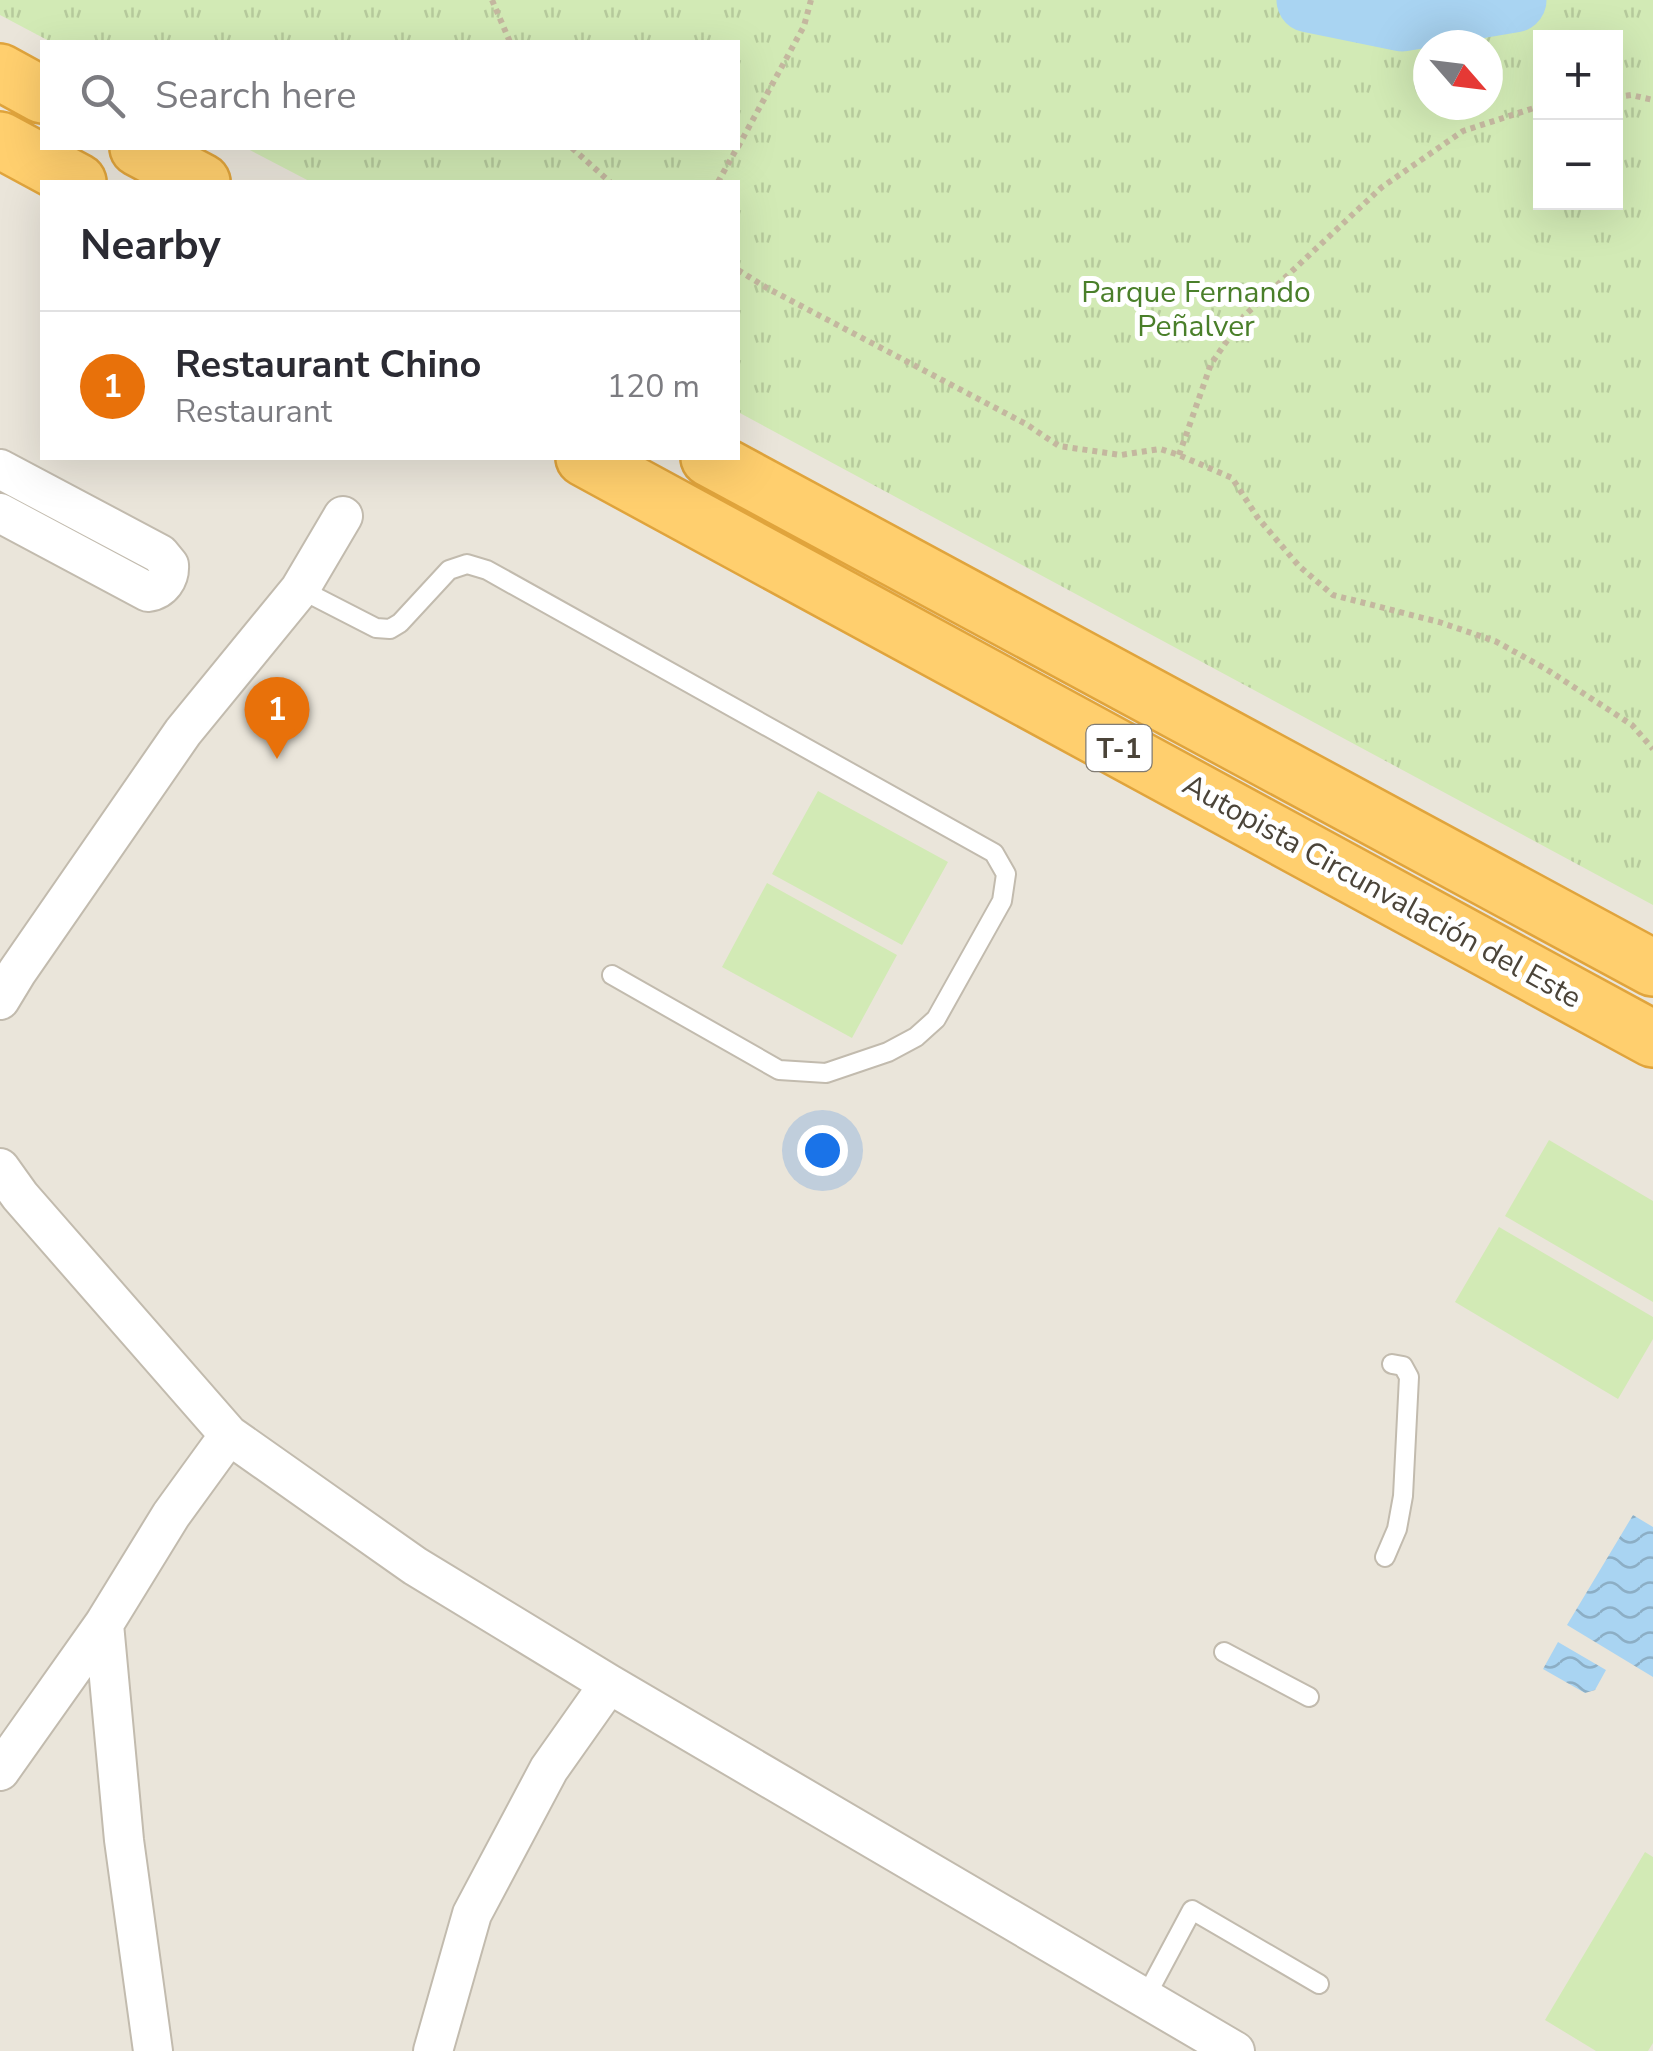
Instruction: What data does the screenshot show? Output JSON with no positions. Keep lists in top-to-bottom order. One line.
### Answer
{"streets":{"highway":["T-1","Autopista Circunvalación del Este"]},"parks":["Parque Fernando Peñalver"],"north":"bottom right","page":{"map_buttons":["+","−"],"search":"Search here","heading":"Nearby","list":[{"mark":"1","name":"Restaurant Chino","note":"Restaurant","value":"120 m"}],"pins":"1"}}
